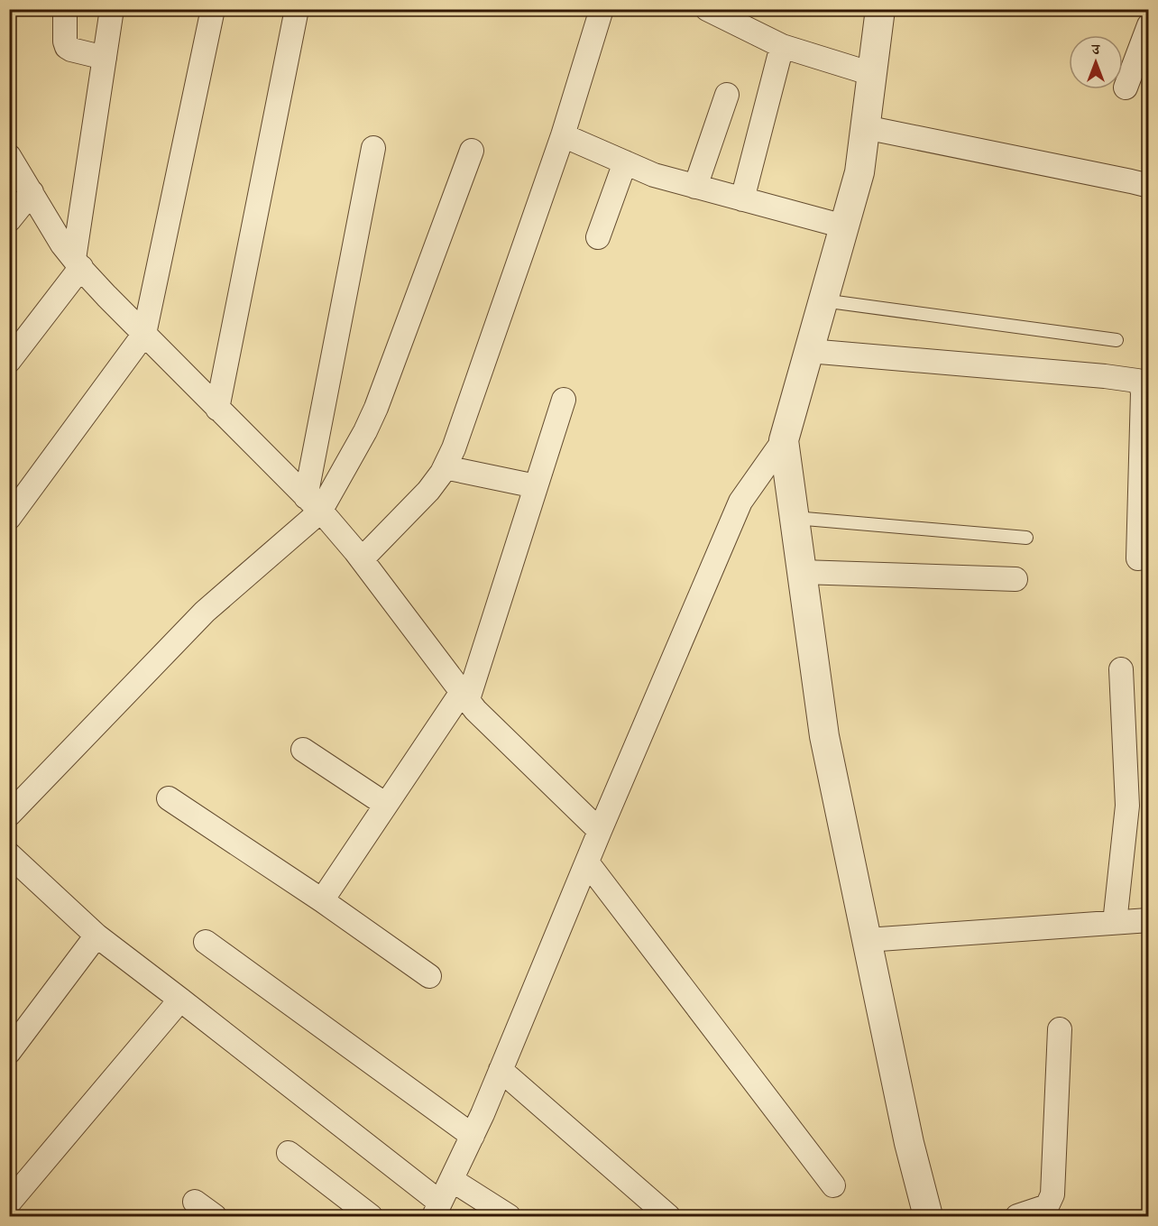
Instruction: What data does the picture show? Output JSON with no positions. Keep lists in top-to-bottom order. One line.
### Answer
{"north":"top"}
